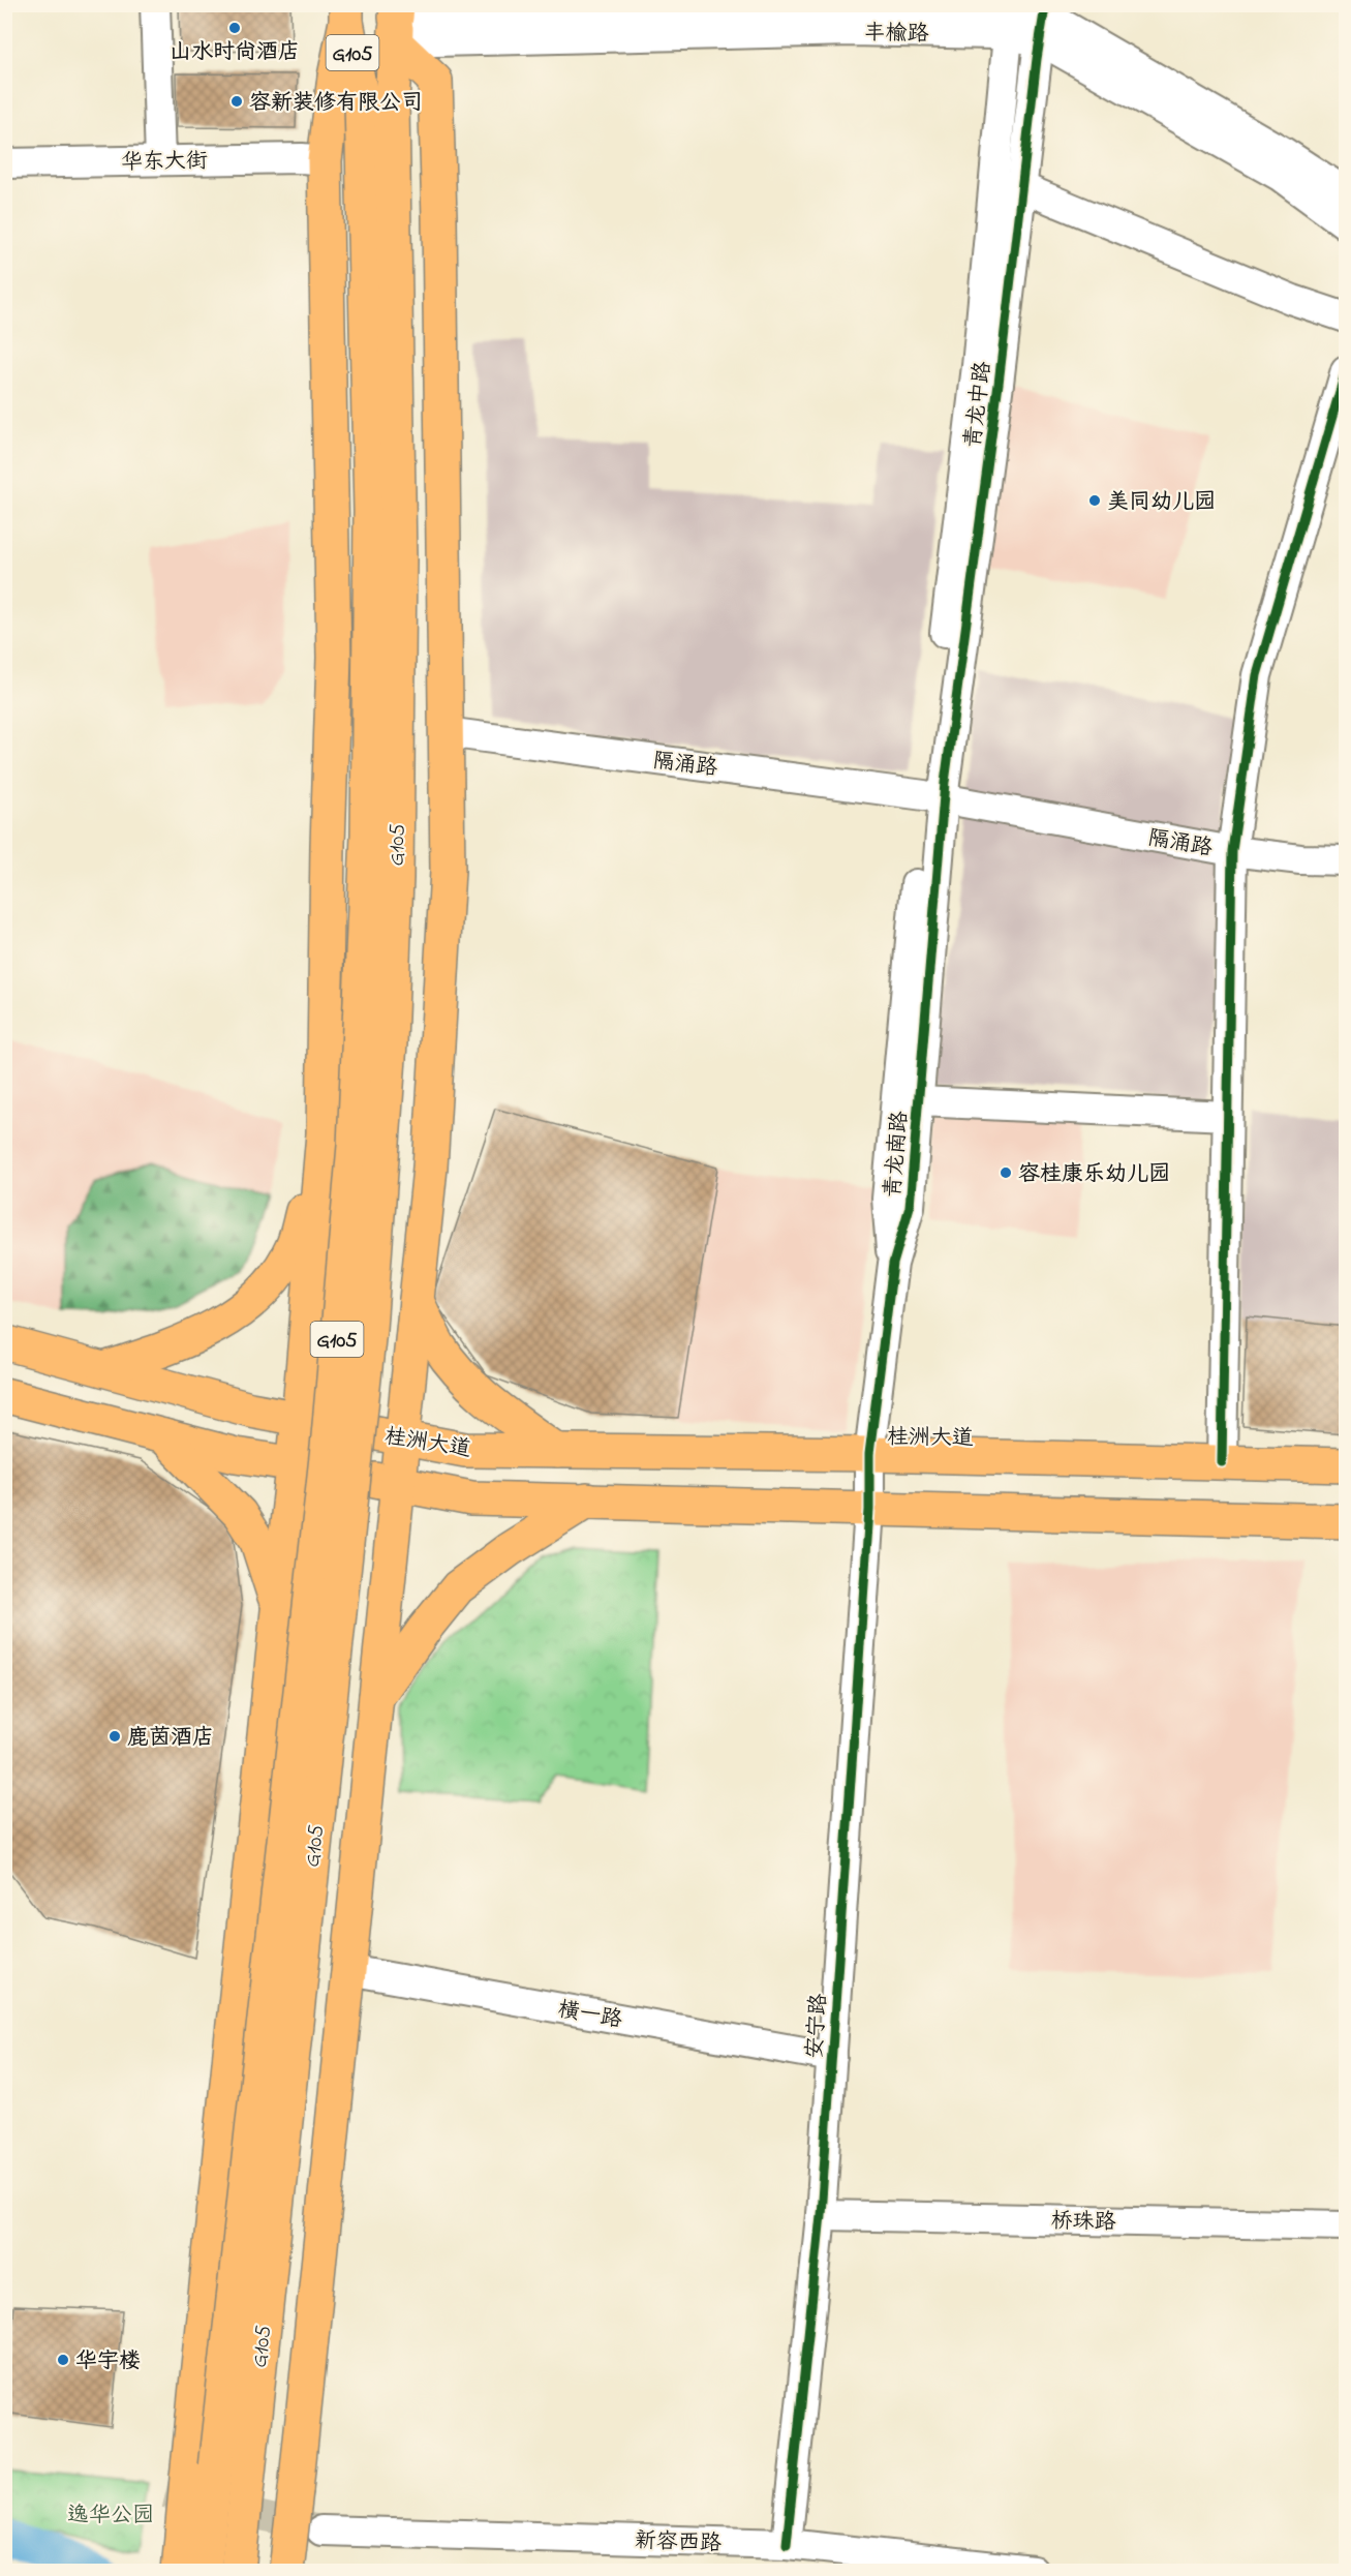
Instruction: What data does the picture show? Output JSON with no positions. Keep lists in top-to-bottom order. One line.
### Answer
{"streets":{"main road":["G105","桂洲大道"],"street":["丰榆路","华东大街","青龙中路","隔涌路","青龙南路","横一路","安宁路","桥珠路","新容西路"]},"crossings":[["丰榆路","G105"],["丰榆路","青龙中路"],["青龙中路","隔涌路"],["青龙中路","青龙南路"],["隔涌路","青龙南路"],["青龙南路","桂洲大道"],["青龙南路","安宁路"],["横一路","安宁路"],["安宁路","桥珠路"],["安宁路","新容西路"]],"parks":["逸华公园"],"places":["山水时尚酒店","容新装修有限公司","美同幼儿园","容桂康乐幼儿园","鹿茵酒店","华宇楼"]}
